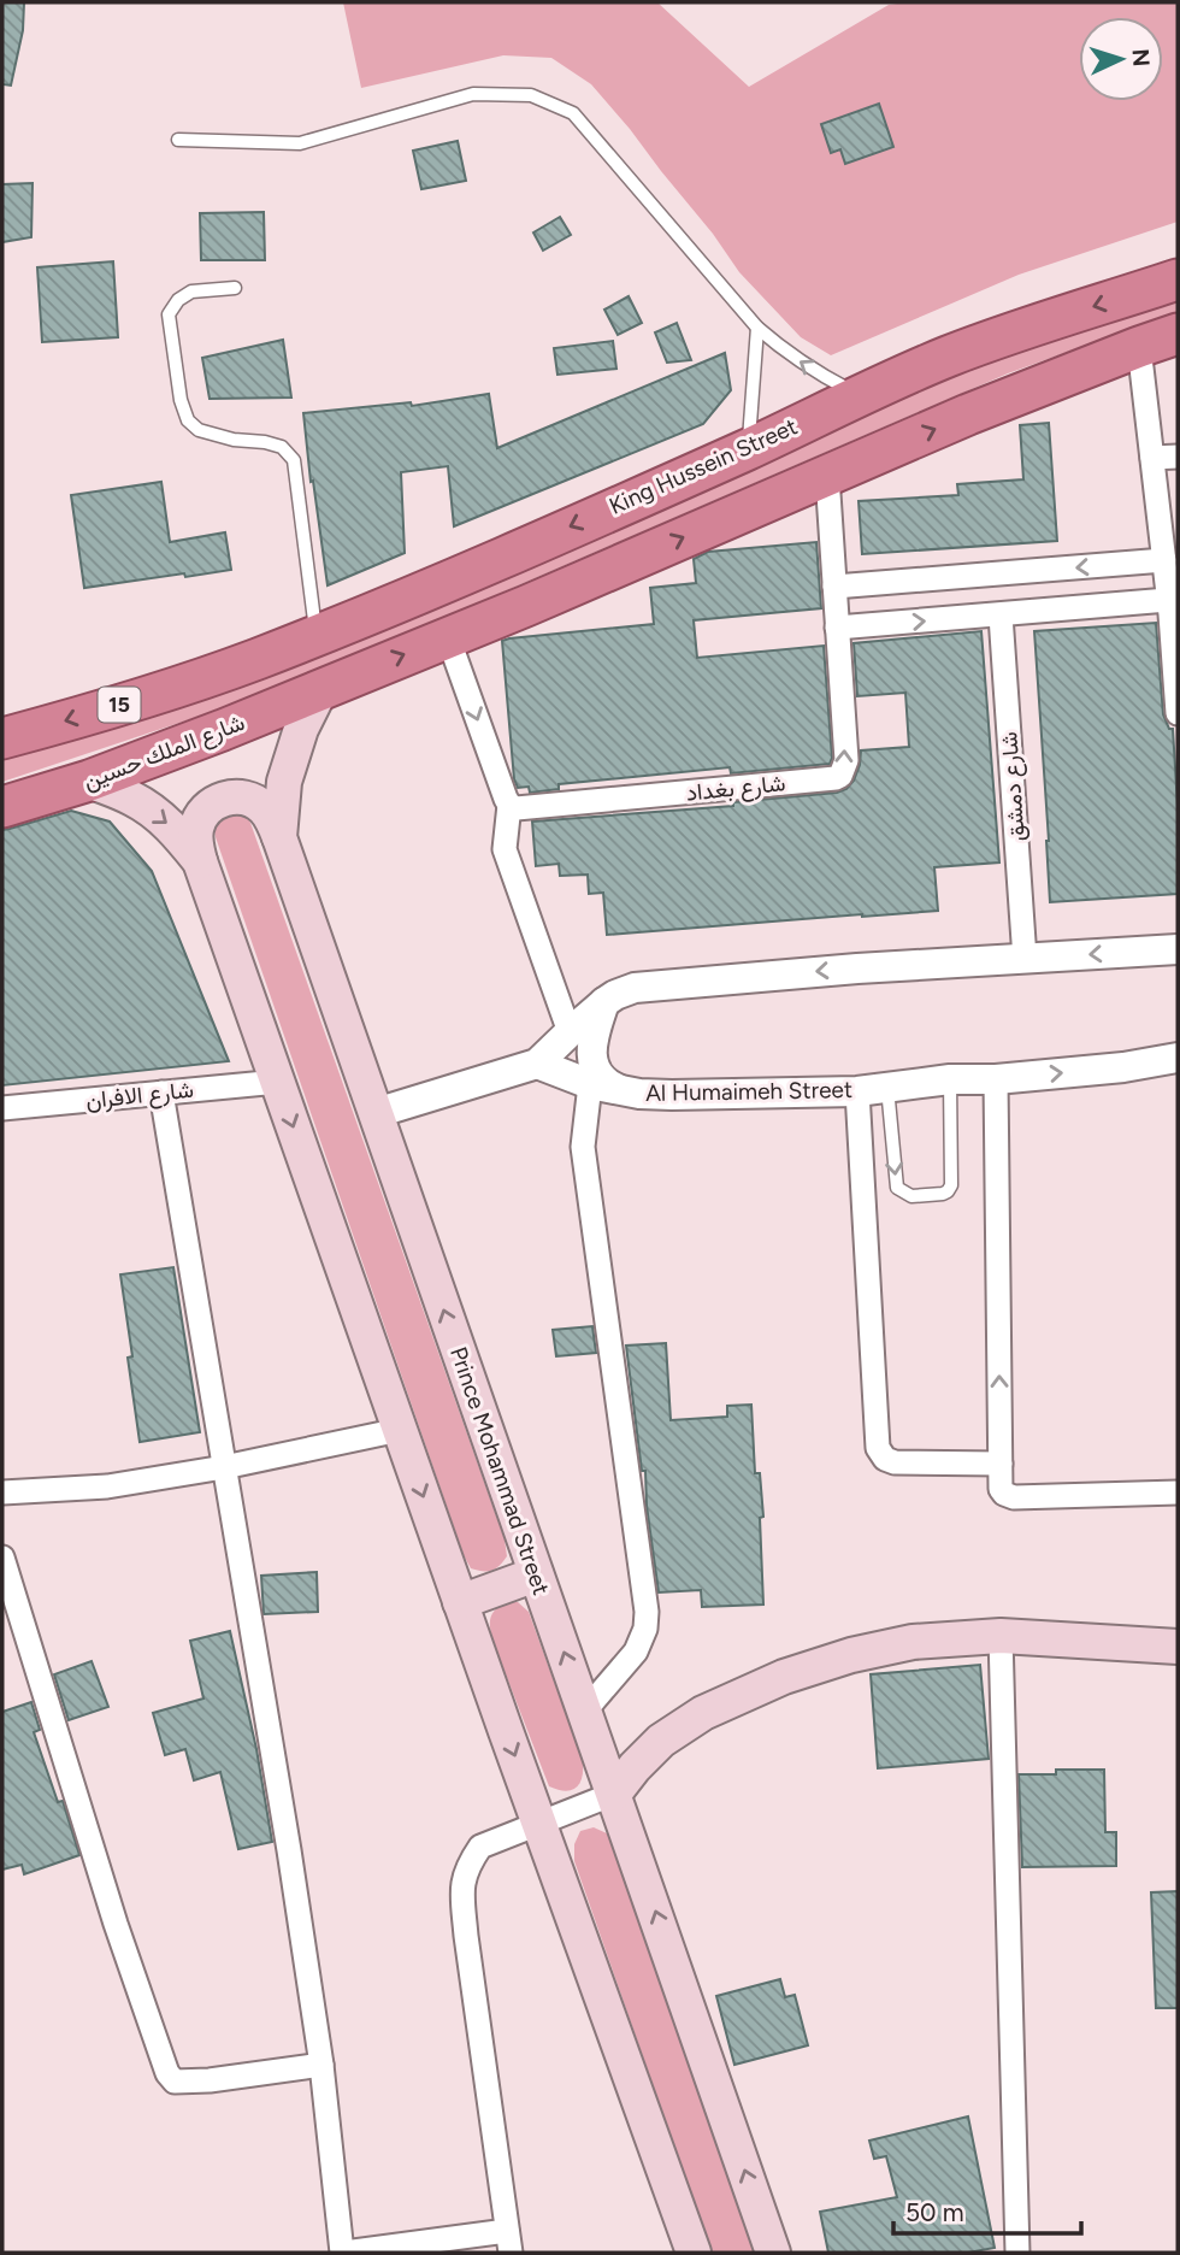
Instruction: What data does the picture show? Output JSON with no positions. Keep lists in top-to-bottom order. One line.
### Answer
{"streets":{"highway":["King Hussein Street","15","شارع الملك حسين"],"main road":["Prince Mohammad Street"],"street":["شارع دمشق","شارع بغداد","Al Humaimeh Street","شارع الافران"]},"crossings":[["شارع الملك حسين","Prince Mohammad Street"]],"scale_bar":"50 m","north":"right"}
